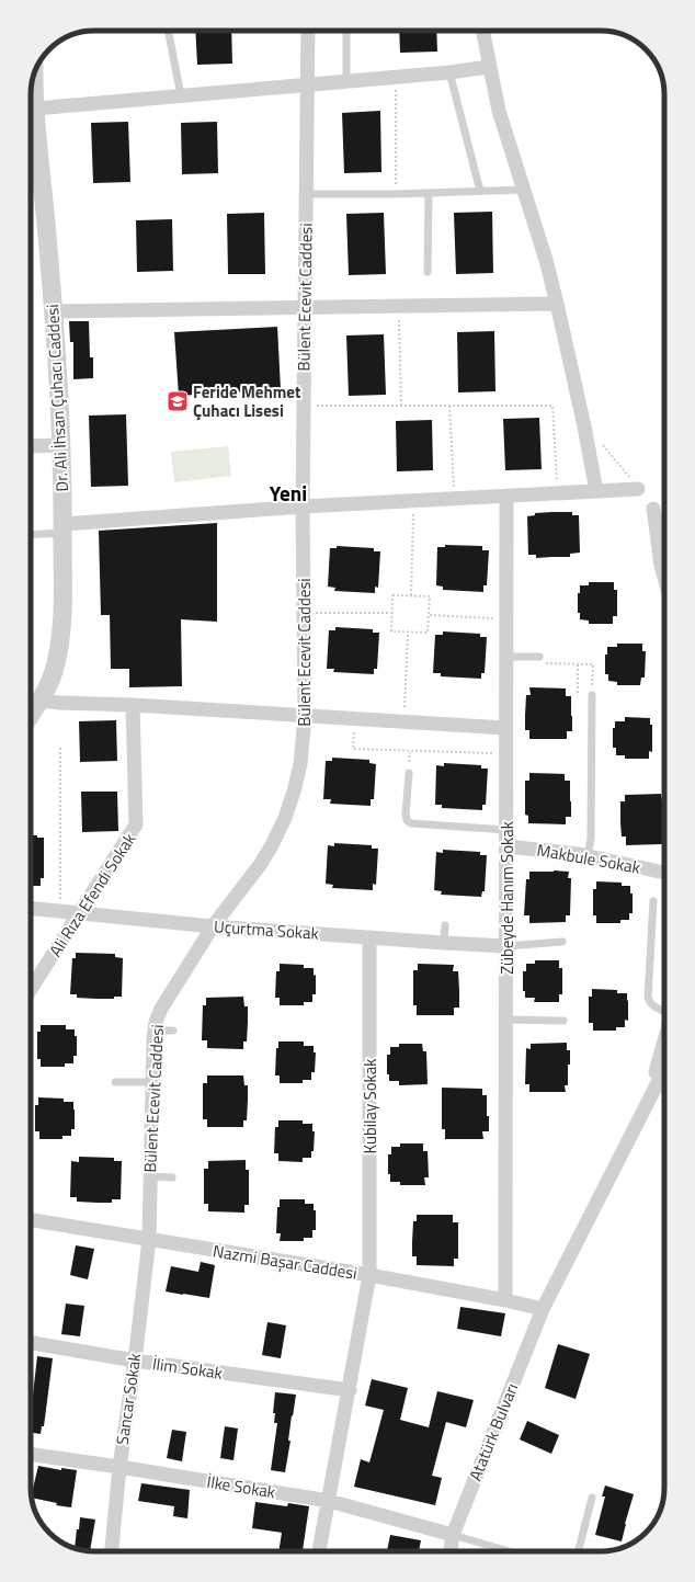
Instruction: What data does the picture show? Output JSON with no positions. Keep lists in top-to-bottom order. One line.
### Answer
{"streets":{"street":["Bülent Ecevit Caddesi","Dr. Ali İhsan Çuhacı Caddesi","Makbule Sokak","Ali Rıza Efendi Sokak","Zübeyde Hanım Sokak","Uçurtma Sokak","Kubilay Sokak","Nazmi Başar Caddesi","İlim Sokak","Sancar Sokak","Atatürk Bulvarı","İlke Sokak"]},"crossings":[["Bülent Ecevit Caddesi","Uçurtma Sokak"],["Bülent Ecevit Caddesi","Nazmi Başar Caddesi"],["Bülent Ecevit Caddesi","Sancar Sokak"],["Makbule Sokak","Zübeyde Hanım Sokak"],["Ali Rıza Efendi Sokak","Uçurtma Sokak"],["Zübeyde Hanım Sokak","Uçurtma Sokak"],["Zübeyde Hanım Sokak","Nazmi Başar Caddesi"],["Uçurtma Sokak","Kubilay Sokak"],["Kubilay Sokak","Nazmi Başar Caddesi"],["Kubilay Sokak","İlim Sokak"],["Kubilay Sokak","İlke Sokak"],["Nazmi Başar Caddesi","Sancar Sokak"],["Nazmi Başar Caddesi","Atatürk Bulvarı"],["İlim Sokak","Sancar Sokak"],["Sancar Sokak","İlke Sokak"],["Atatürk Bulvarı","İlke Sokak"]],"districts":["Yeni"],"places":{"school or university":["Feride Mehmet Çuhacı Lisesi"]}}
